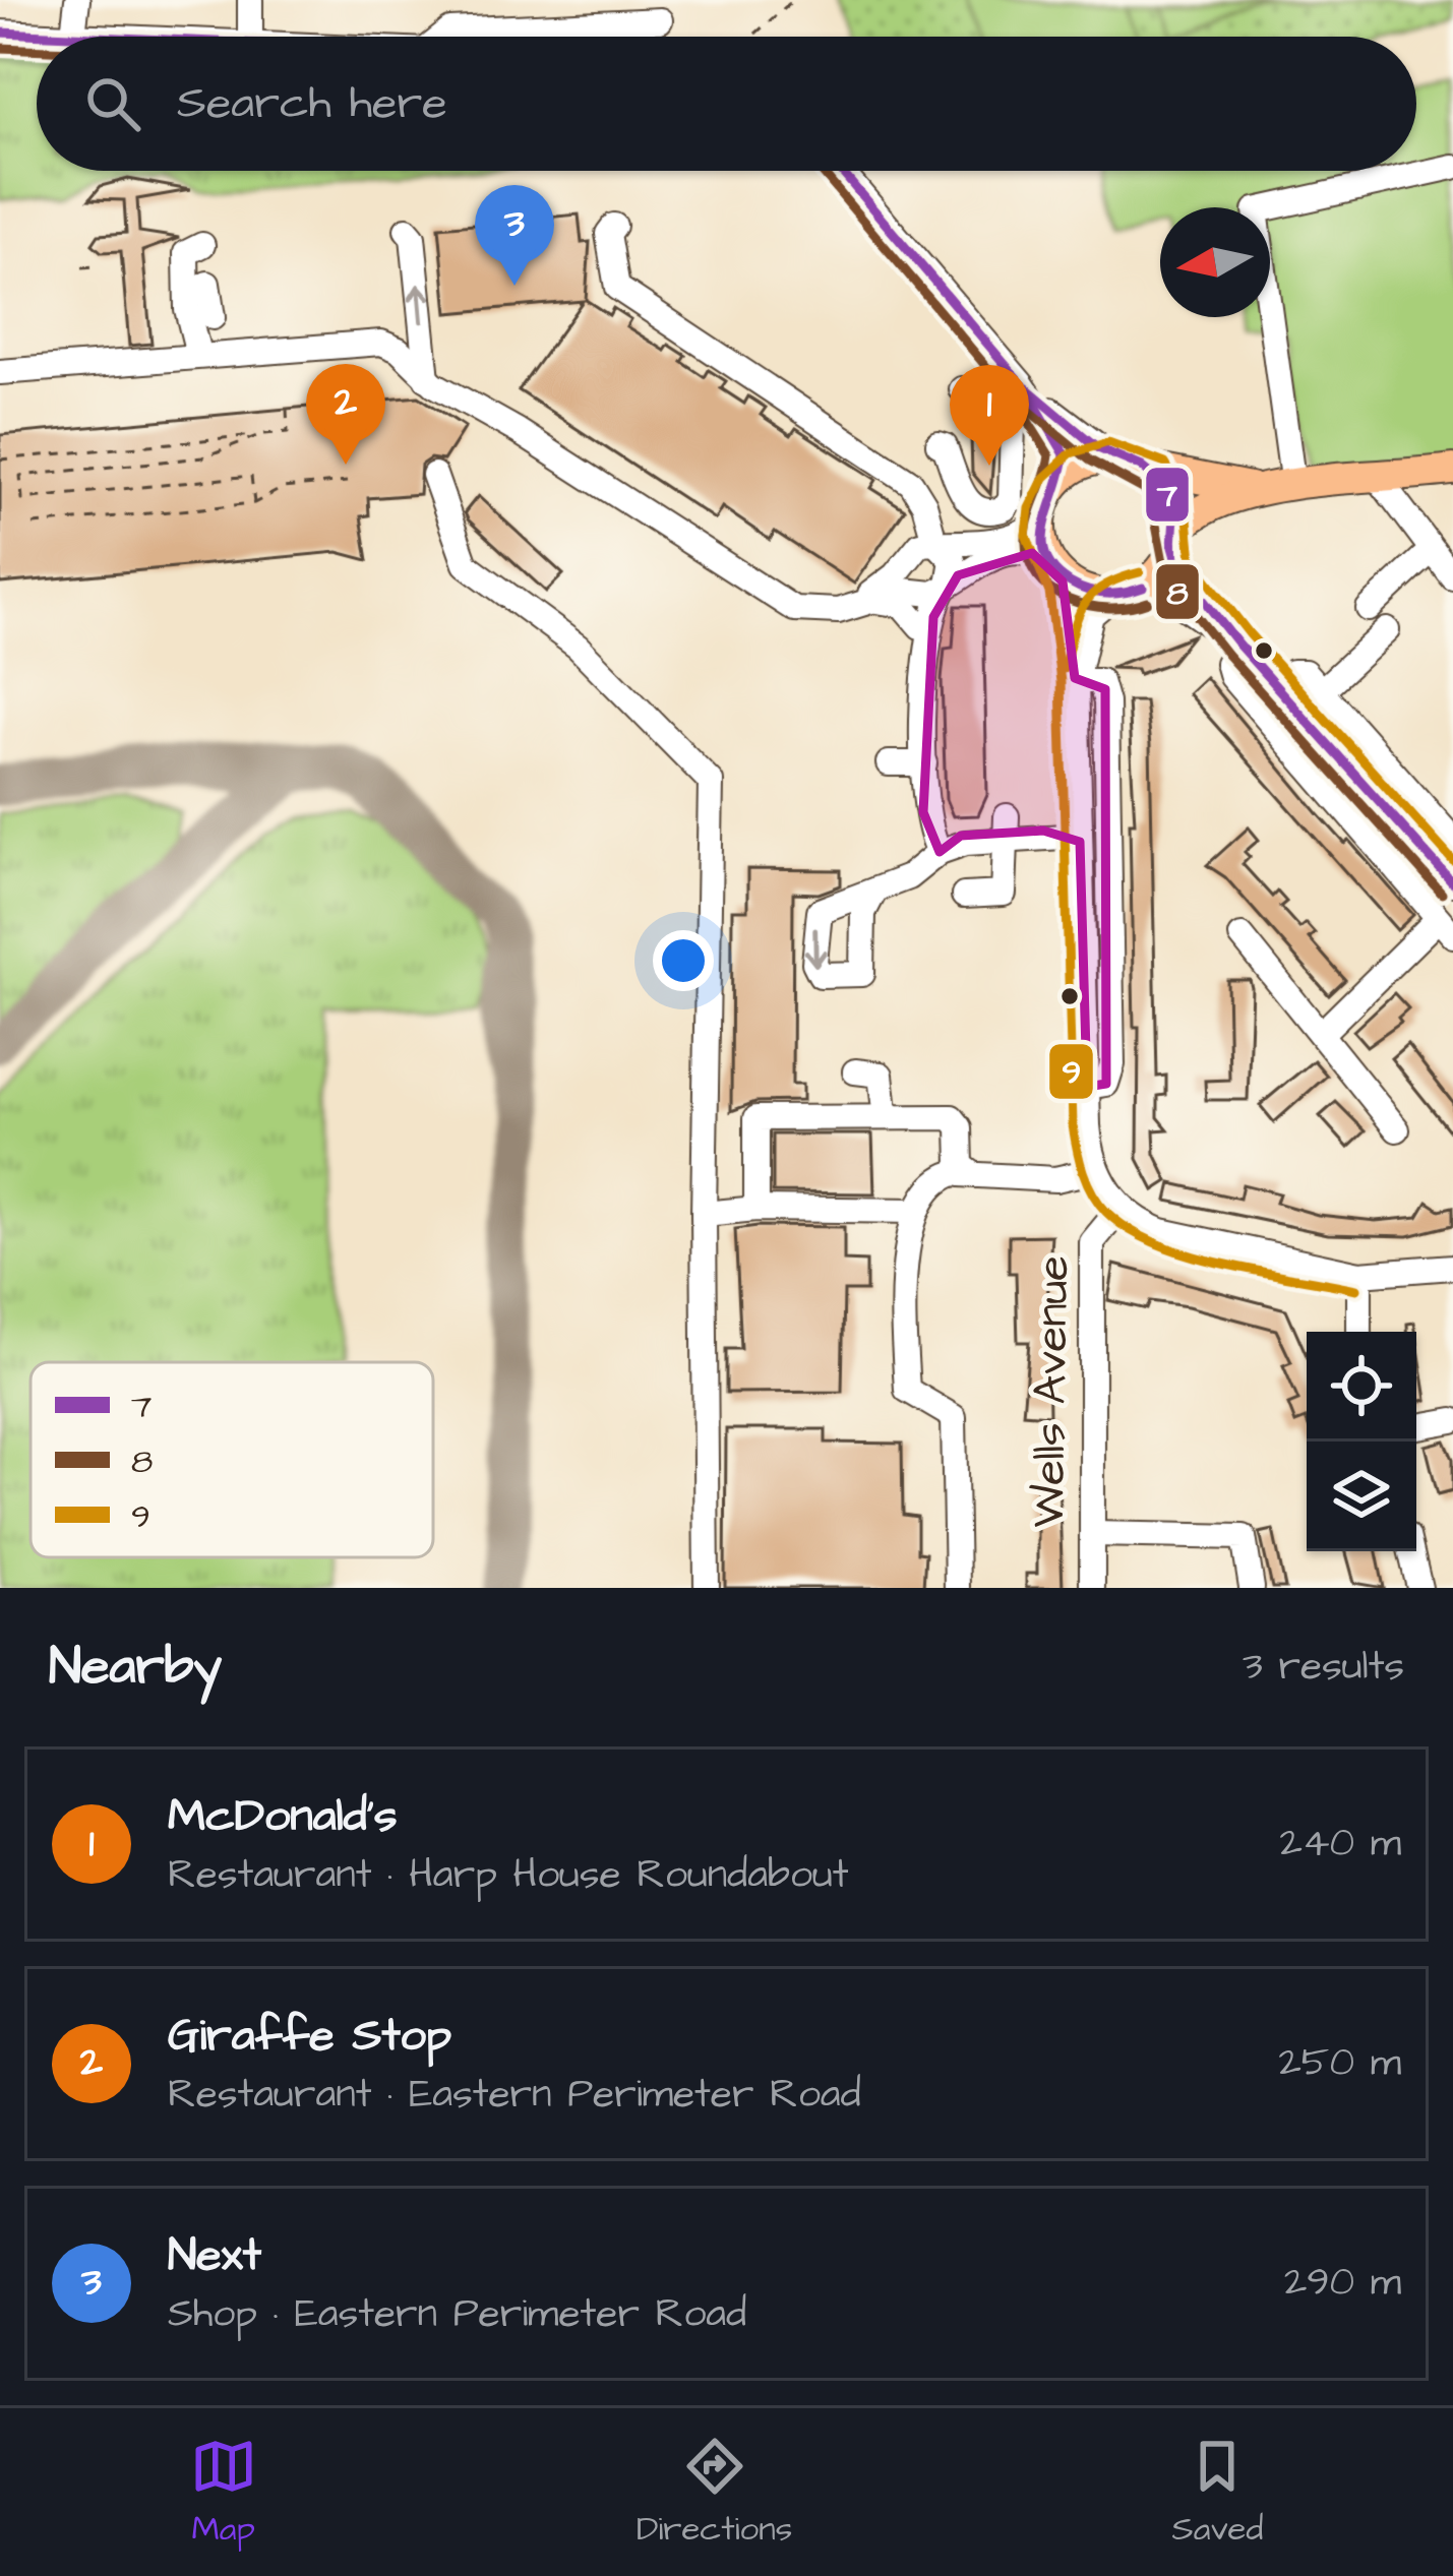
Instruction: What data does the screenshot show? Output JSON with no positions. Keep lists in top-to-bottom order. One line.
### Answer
{"streets":{"street":["Wells Avenue"]},"lines":["transit line 7","transit line 8","transit line 9"],"legend":["7","8","9"],"north":"left","page":{"search":"Search here","pins":["3","2","1"],"heading":["Nearby","3 results"],"list":[{"mark":"1","name":"McDonald's","note":"Restaurant · Harp House Roundabout","value":"240 m"},{"mark":"2","name":"Giraffe Stop","note":"Restaurant · Eastern Perimeter Road","value":"250 m"},{"mark":"3","name":"Next","note":"Shop · Eastern Perimeter Road","value":"290 m"}],"nav":["Map","Directions","Saved"]}}
